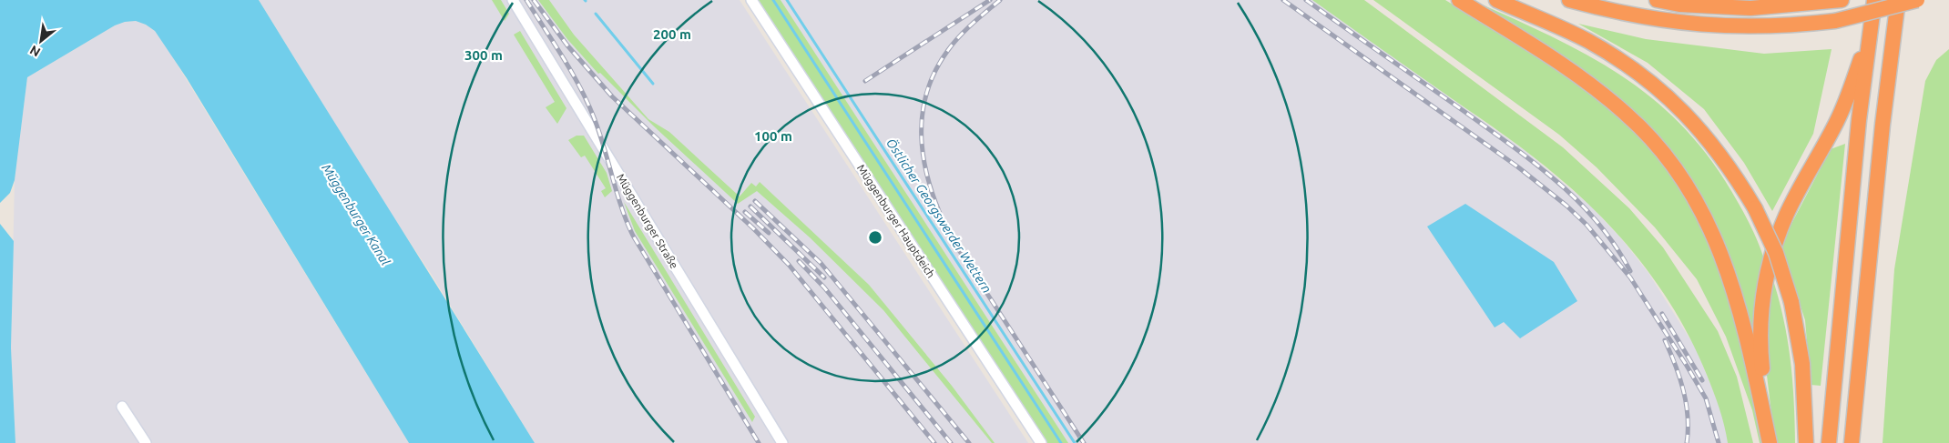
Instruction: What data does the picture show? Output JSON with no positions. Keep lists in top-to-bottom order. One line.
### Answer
{"streets":{"street":["Müggenburger Straße","Müggenburger Hauptdeich"]},"water":["Müggenburger Kanal","Östlicher Georgswerder Wettern"],"north":"bottom left","rings":["200 m","300 m","100 m"]}
